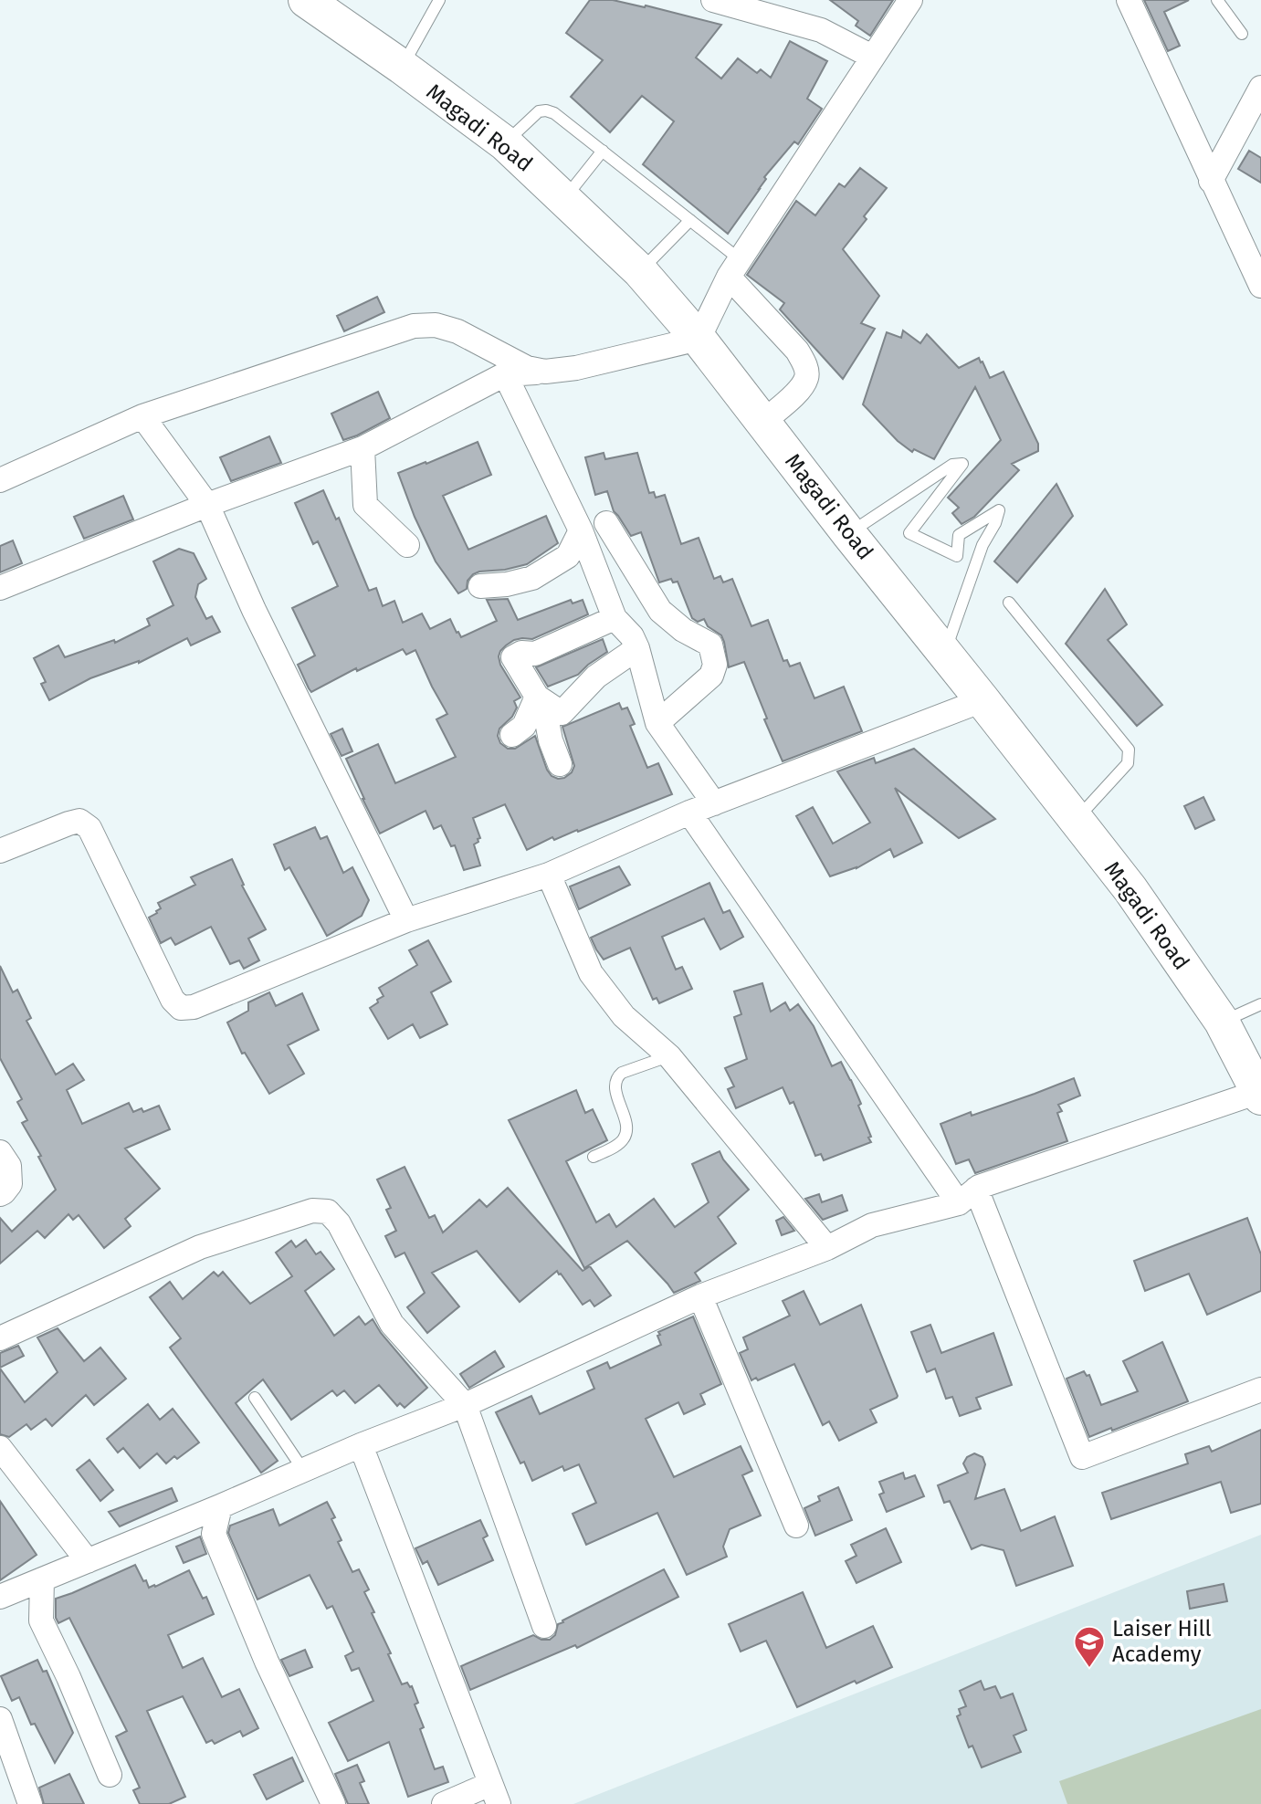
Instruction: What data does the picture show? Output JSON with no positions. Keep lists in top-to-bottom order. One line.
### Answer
{"streets":{"highway":["Magadi Road"]},"places":{"school or university":["Laiser Hill Academy"]}}
